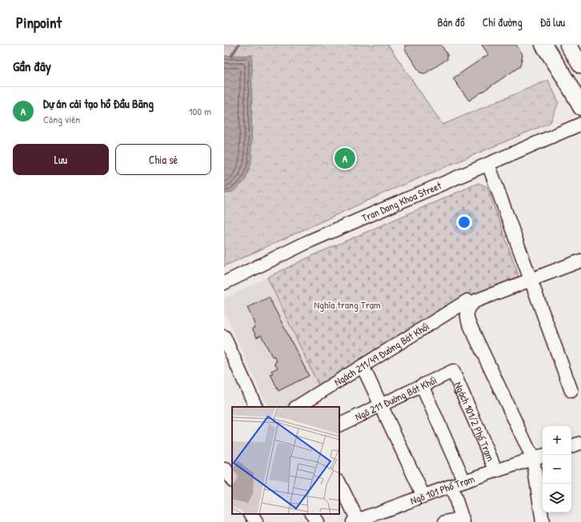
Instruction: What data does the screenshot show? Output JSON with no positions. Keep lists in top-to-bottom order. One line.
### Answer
{"streets":{"street":["Tran Dang Khoa Street","Ngách 211/49 Đường Bát Khối","Ngõ 211 Đường Bát Khối","Ngách 101/2 Phố Trạm","Ngõ 101 Phố Trạm"]},"crossings":[["Ngõ 211 Đường Bát Khối","Ngách 101/2 Phố Trạm"],["Ngách 101/2 Phố Trạm","Ngõ 101 Phố Trạm"]],"parks":["Nghĩa trang Trạm"],"page":{"header":"Pinpoint","nav":["Bản đồ","Chỉ đường","Đã lưu"],"heading":"Gần đây","list":[{"mark":"A","name":"Dự án cải tạo hồ Đầu Băng","note":"Công viên","value":"100 m"}],"buttons":["Lưu","Chia sẻ"],"pins":"A","map_buttons":["+","−"]}}
